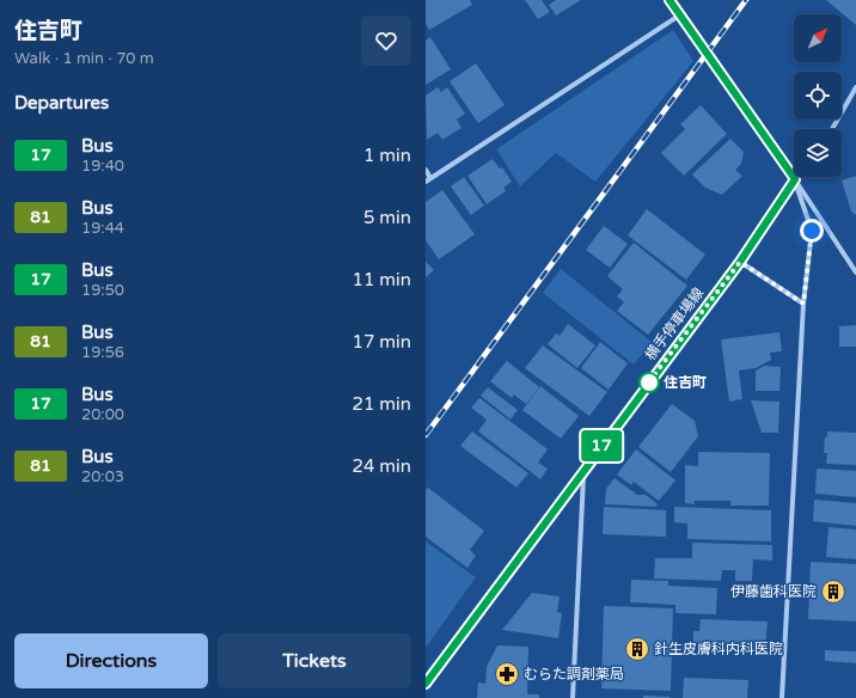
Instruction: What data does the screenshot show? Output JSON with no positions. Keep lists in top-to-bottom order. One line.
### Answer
{"streets":{"main road":["横手停車場線"]},"places":{"other":["住吉町"],"building":["伊藤歯科医院","針生皮膚科内科医院"],"pharmacy":["むらた調剤薬局"]},"lines":["bus line 17"],"north":"top right","page":{"heading":[["住吉町","Walk · 1 min · 70 m"],"Departures"],"on_map":"17","list":[{"mark":"17","name":"Bus","note":"19:40","value":"1 min"},{"mark":"81","name":"Bus","note":"19:44","value":"5 min"},{"mark":"17","name":"Bus","note":"19:50","value":"11 min"},{"mark":"81","name":"Bus","note":"19:56","value":"17 min"},{"mark":"17","name":"Bus","note":"20:00","value":"21 min"},{"mark":"81","name":"Bus","note":"20:03","value":"24 min"}],"buttons":["Directions","Tickets"]}}
